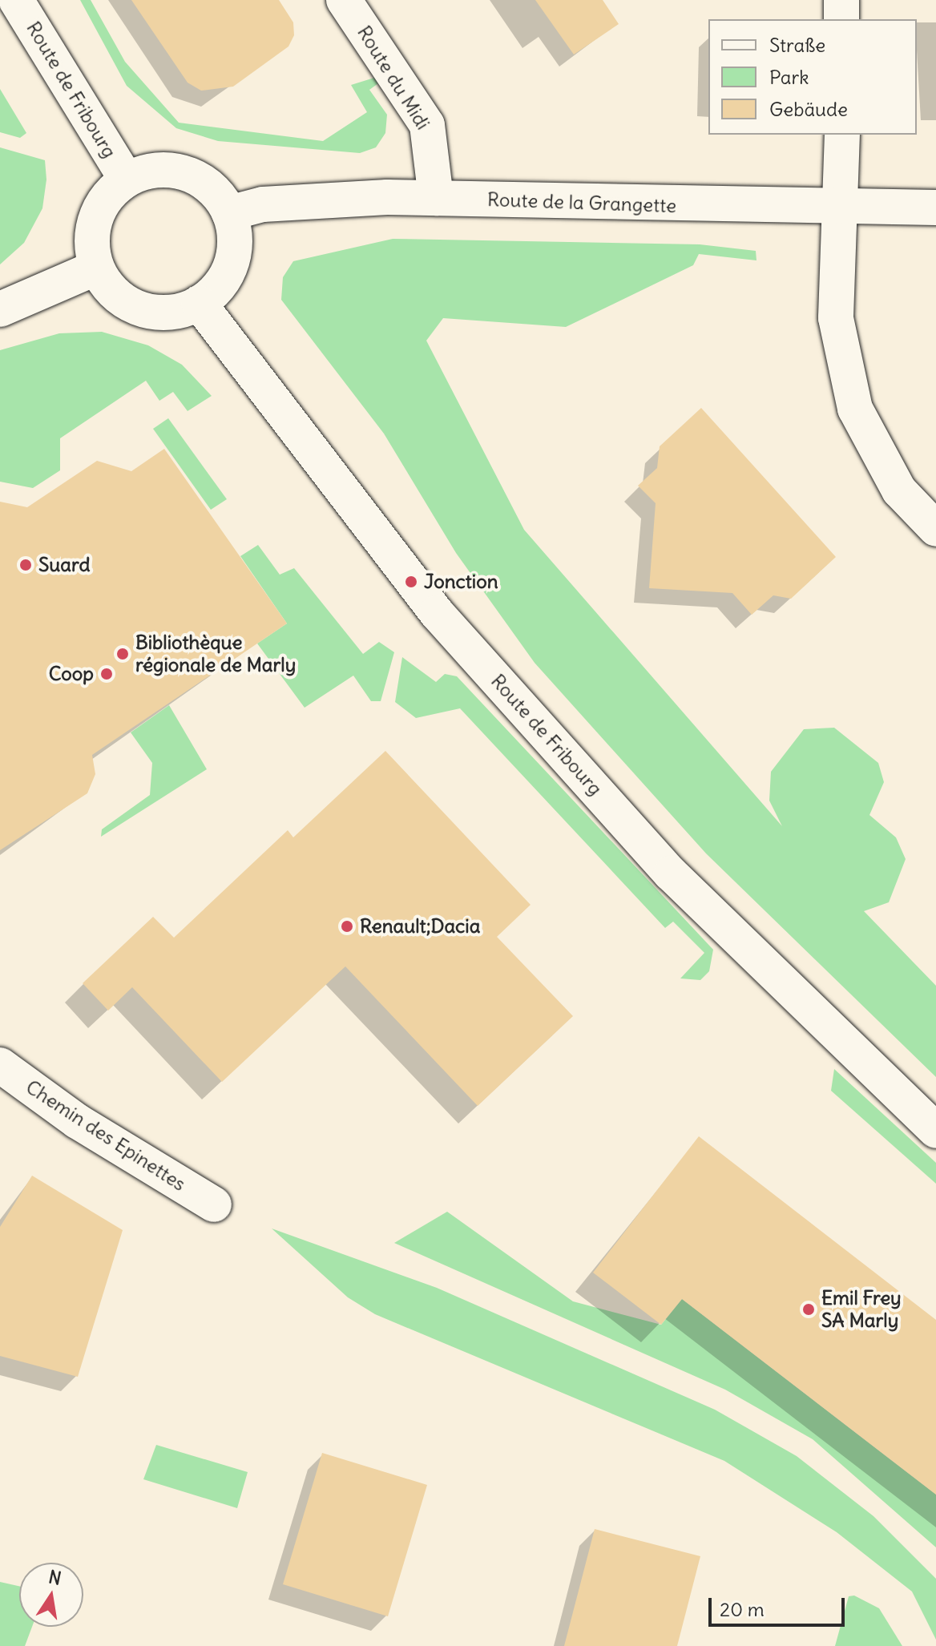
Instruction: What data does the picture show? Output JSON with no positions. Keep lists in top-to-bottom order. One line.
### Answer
{"streets":{"main road":["Route du Midi","Route de Fribourg","Route de la Grangette","Chemin des Epinettes"]},"crossings":[["Route du Midi","Route de la Grangette"],["Route de Fribourg","Route de la Grangette"]],"places":["Suard","Jonction","Bibliothèque régionale de Marly","Coop","Renault;Dacia","Emil Frey SA Marly"],"legend":["Straße","Park","Gebäude"],"scale_bar":"20 m","north":"top"}
